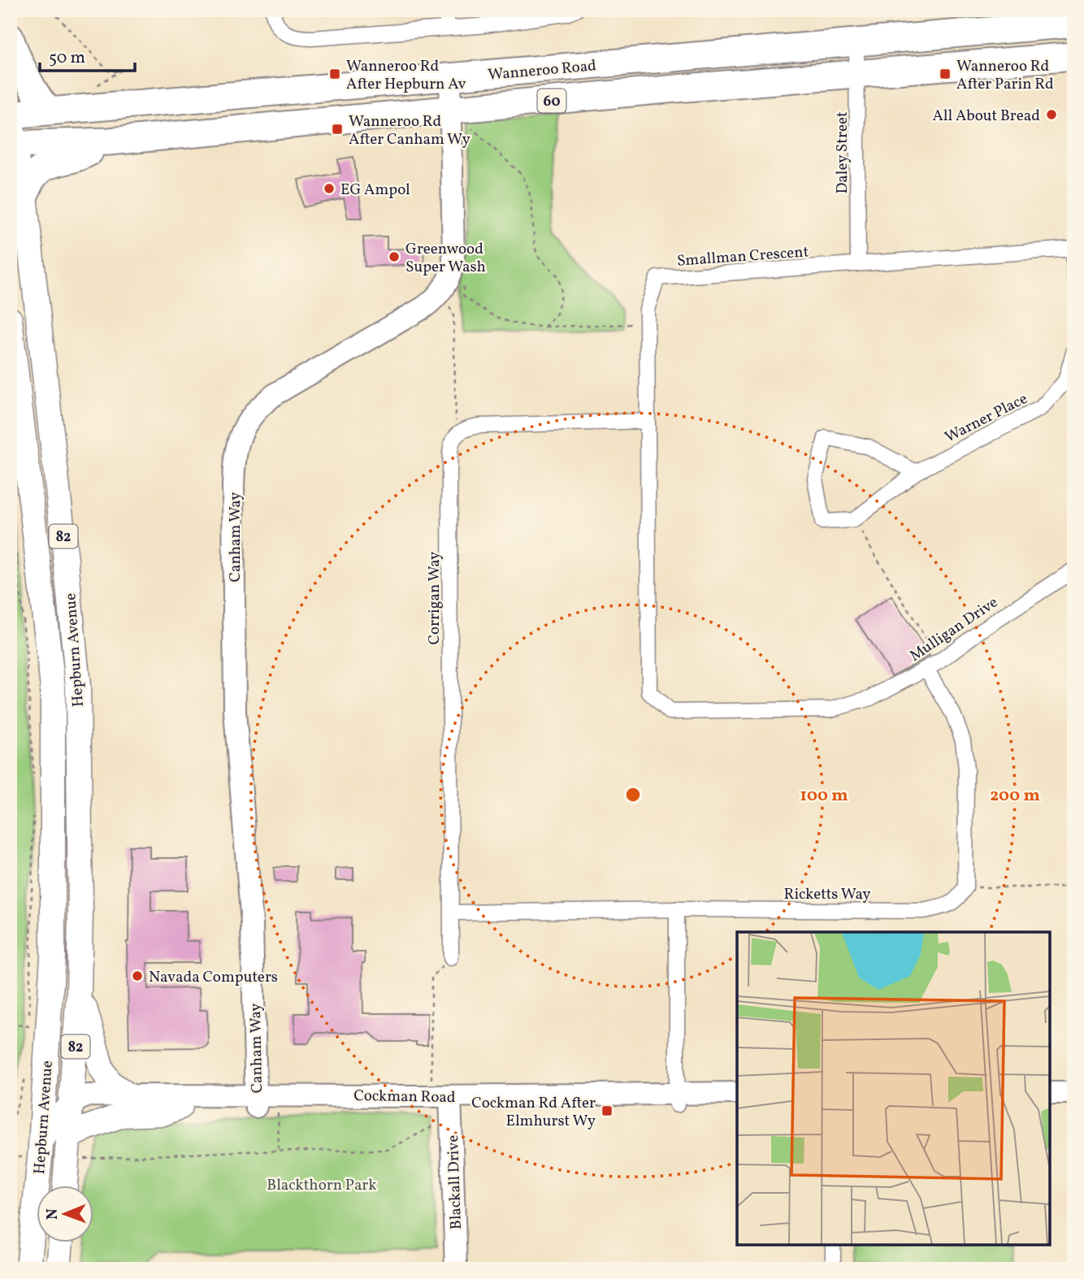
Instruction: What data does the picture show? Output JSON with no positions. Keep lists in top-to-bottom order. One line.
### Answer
{"streets":{"highway":["Wanneroo Road","60"],"main road":["82","Canham Way","Hepburn Avenue","Cockman Road","Blackall Drive"],"street":["Daley Street","Smallman Crescent","Warner Place","Corrigan Way","Mulligan Drive","Ricketts Way"]},"crossings":[["Wanneroo Road","Daley Street"],["Wanneroo Road","Canham Way"],["Wanneroo Road","Hepburn Avenue"],["Daley Street","Smallman Crescent"],["Smallman Crescent","Mulligan Drive"],["Canham Way","Cockman Road"],["Corrigan Way","Ricketts Way"],["Hepburn Avenue","Cockman Road"],["Cockman Road","Blackall Drive"]],"parks":["Blackthorn Park"],"places":{"transit":["Wanneroo Rd After Hepburn Av","Wanneroo Rd After Parin Rd","Wanneroo Rd After Canham Wy","Cockman Rd After Elmhurst Wy"],"other":["All About Bread","EG Ampol","Greenwood Super Wash","Navada Computers"]},"scale_bar":"50 m","north":"left","rings":["100 m","200 m"]}
